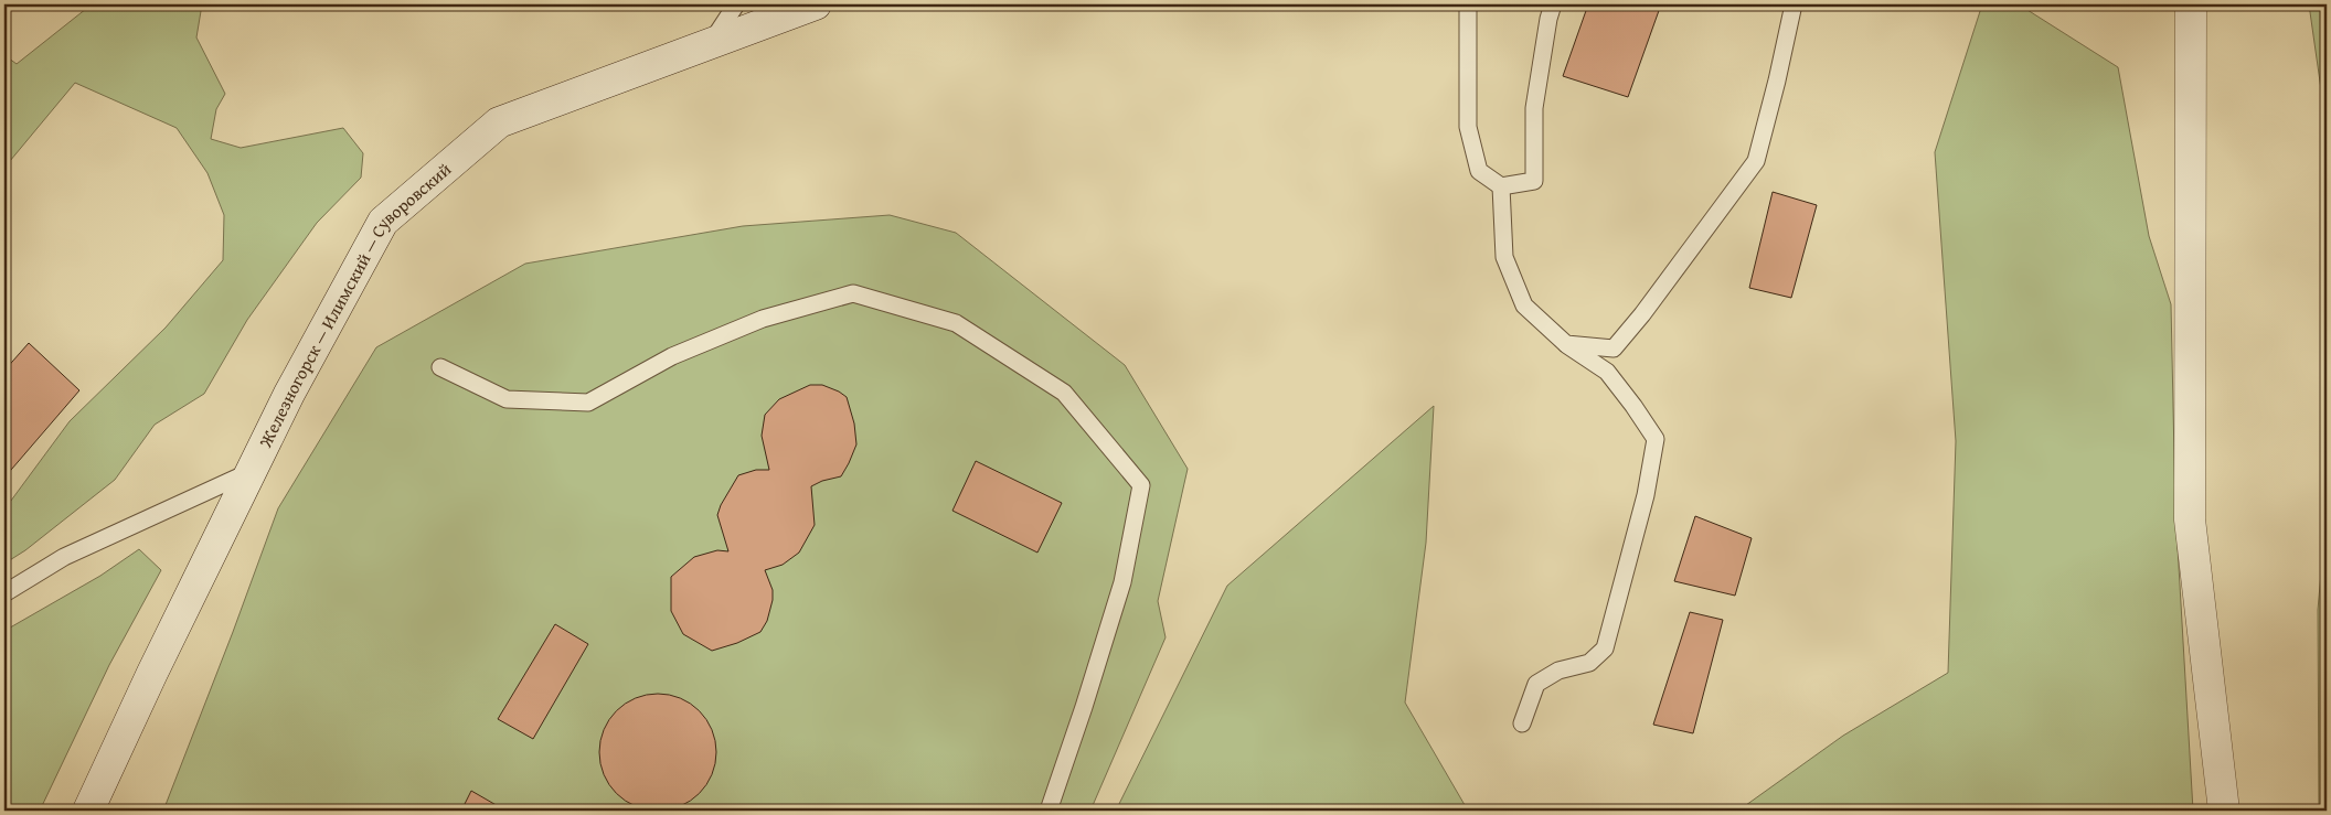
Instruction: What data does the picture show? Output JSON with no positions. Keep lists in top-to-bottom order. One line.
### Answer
{"streets":{"street":["Железногорск — Илимский — Суворовский"]}}
